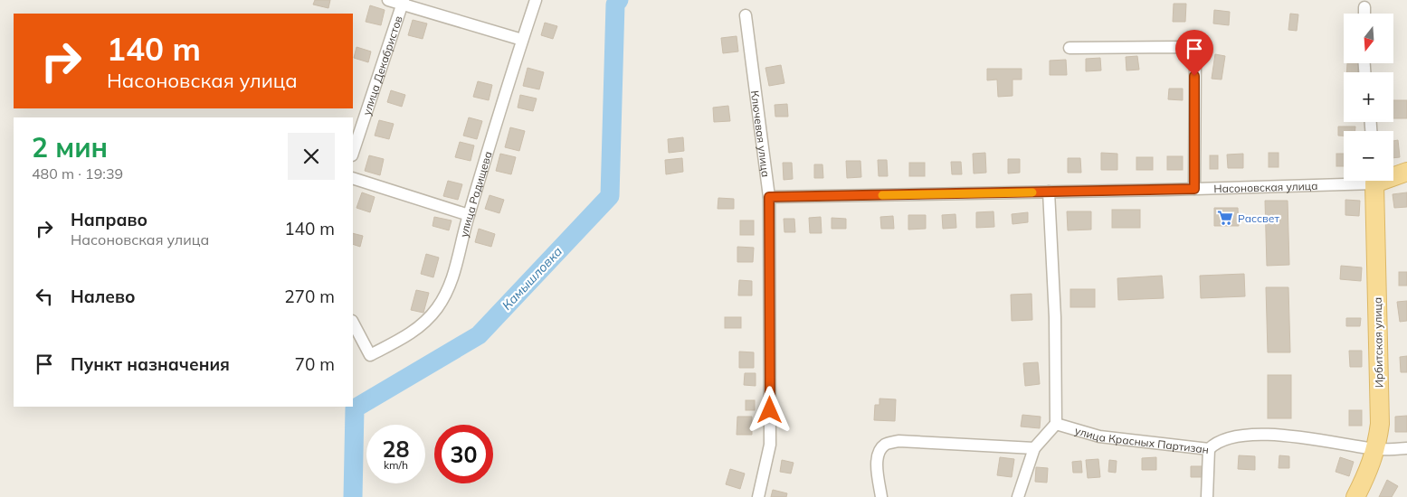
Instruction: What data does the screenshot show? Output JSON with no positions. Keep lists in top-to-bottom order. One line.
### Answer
{"streets":{"main road":["Насоновская улица","Ирбитская улица"],"street":["улица Декабристов","Ключевая улица","улица Радищева","улица Красных Партизан"]},"crossings":[["Ключевая улица","Насоновская улица"],["Ирбитская улица","улица Красных Партизан"]],"water":["Камышловка"],"places":{"supermarket":["Рассвет"]},"north":"bottom","page":{"map_buttons":["+","−"],"turn":["140 m","Насоновская улица"],"heading":["2 мин","480 m · 19:39"],"list":[{"name":"Направо","note":"Насоновская улица","value":"140 m"},{"name":"Налево","value":"270 m"},{"name":"Пункт назначения","value":"70 m"}],"speed":"28 km/h","limit":"30"}}
